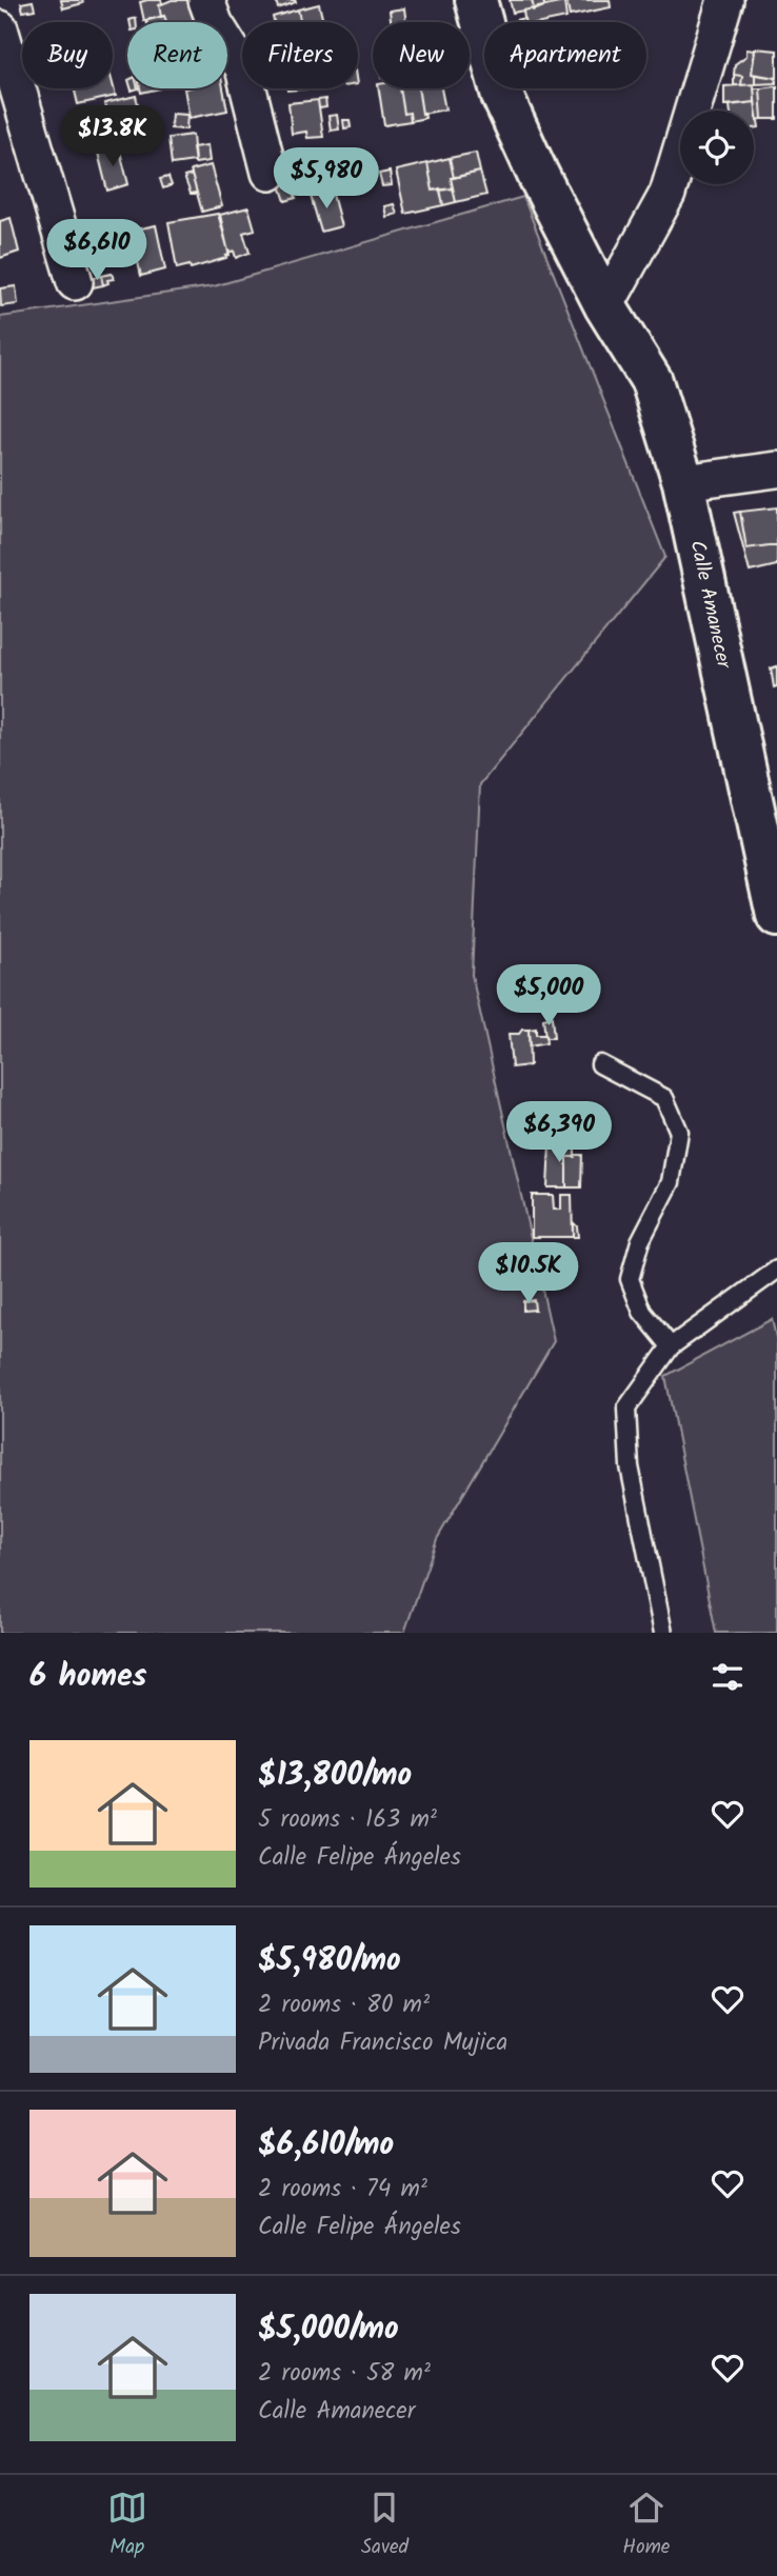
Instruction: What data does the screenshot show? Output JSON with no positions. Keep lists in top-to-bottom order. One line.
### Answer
{"streets":{"main road":["Calle Amanecer"]},"page":{"chip":["Buy","Rent","Filters","New","Apartment"],"price":["$13.8K","$5,980","$6,610","$5,000","$6,390","$10.5K"],"heading":"6 homes","list":[{"name":"$13,800/mo","note":"5 rooms · 163 m² · Calle Felipe Ángeles"},{"name":"$5,980/mo","note":"2 rooms · 80 m² · Privada Francisco Mujica"},{"name":"$6,610/mo","note":"2 rooms · 74 m² · Calle Felipe Ángeles"},{"name":"$5,000/mo","note":"2 rooms · 58 m² · Calle Amanecer"}],"tabs":["Map","Saved","Home"]}}
